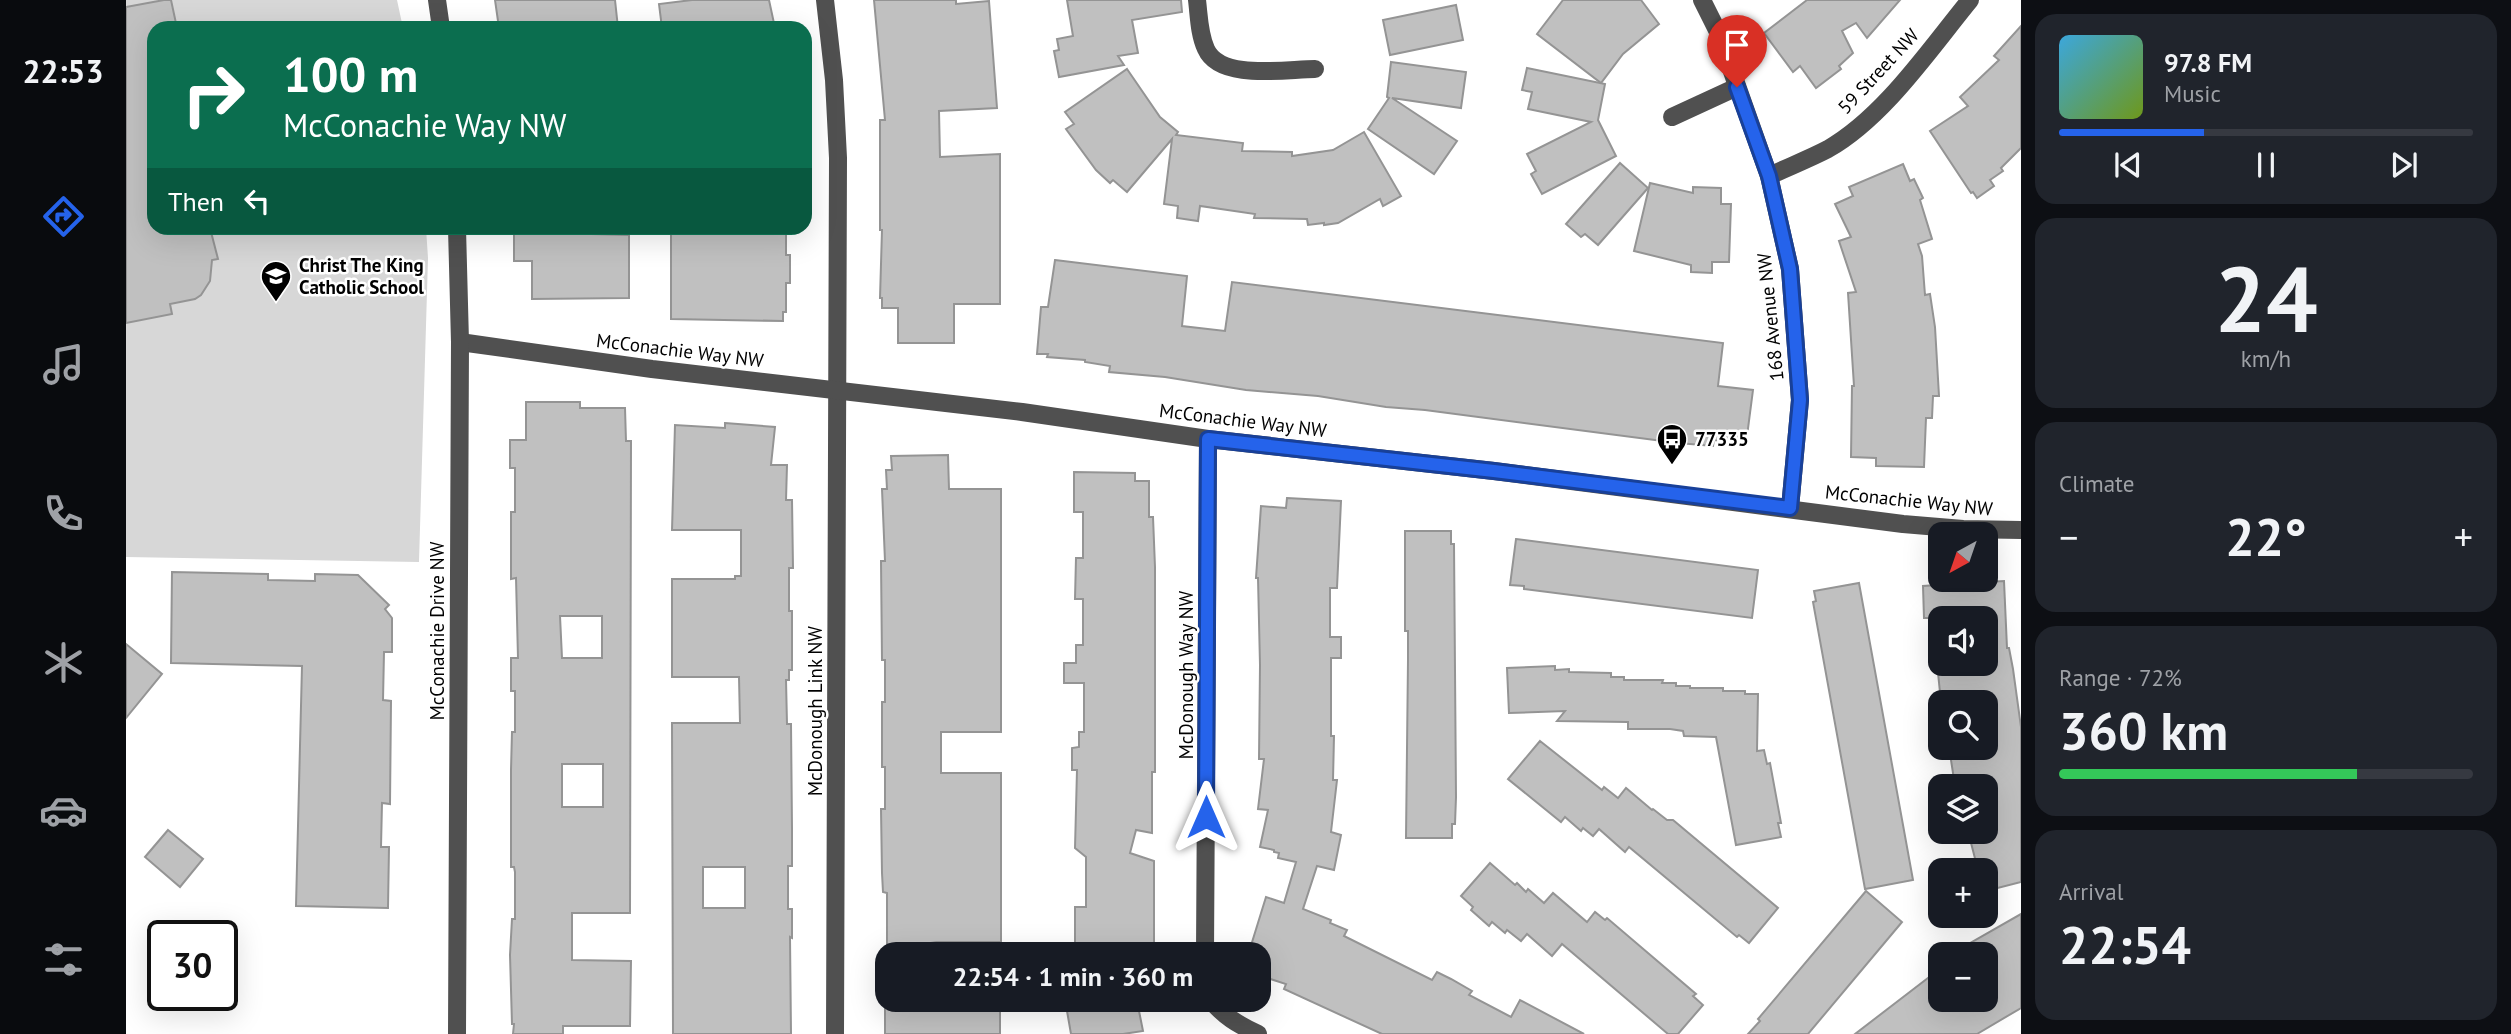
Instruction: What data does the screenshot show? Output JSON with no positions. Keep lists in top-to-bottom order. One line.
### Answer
{"streets":{"street":["59 Street NW","168 Avenue NW","McConachie Way NW","McConachie Drive NW","McDonough Way NW","McDonough Link NW"]},"crossings":[["59 Street NW","168 Avenue NW"],["168 Avenue NW","McConachie Way NW"],["McConachie Way NW","McConachie Drive NW"],["McConachie Way NW","McDonough Way NW"],["McConachie Way NW","McDonough Link NW"]],"places":{"school or university":["Christ The King Catholic School"],"bus stop":["77335"]},"north":"bottom left","page":{"tabs":"22:53","turn":["100 m","McConachie Way NW"],"song":["97.8 FM","Music"],"then":"Then","tile":[["24","km/h"],"Climate",["Range · 72%","360 km"],["Arrival","22:54"]],"heat":["−","22°","+"],"map_buttons":["+","−"],"limit":"30","trip":"22:54 · 1 min · 360 m"}}
